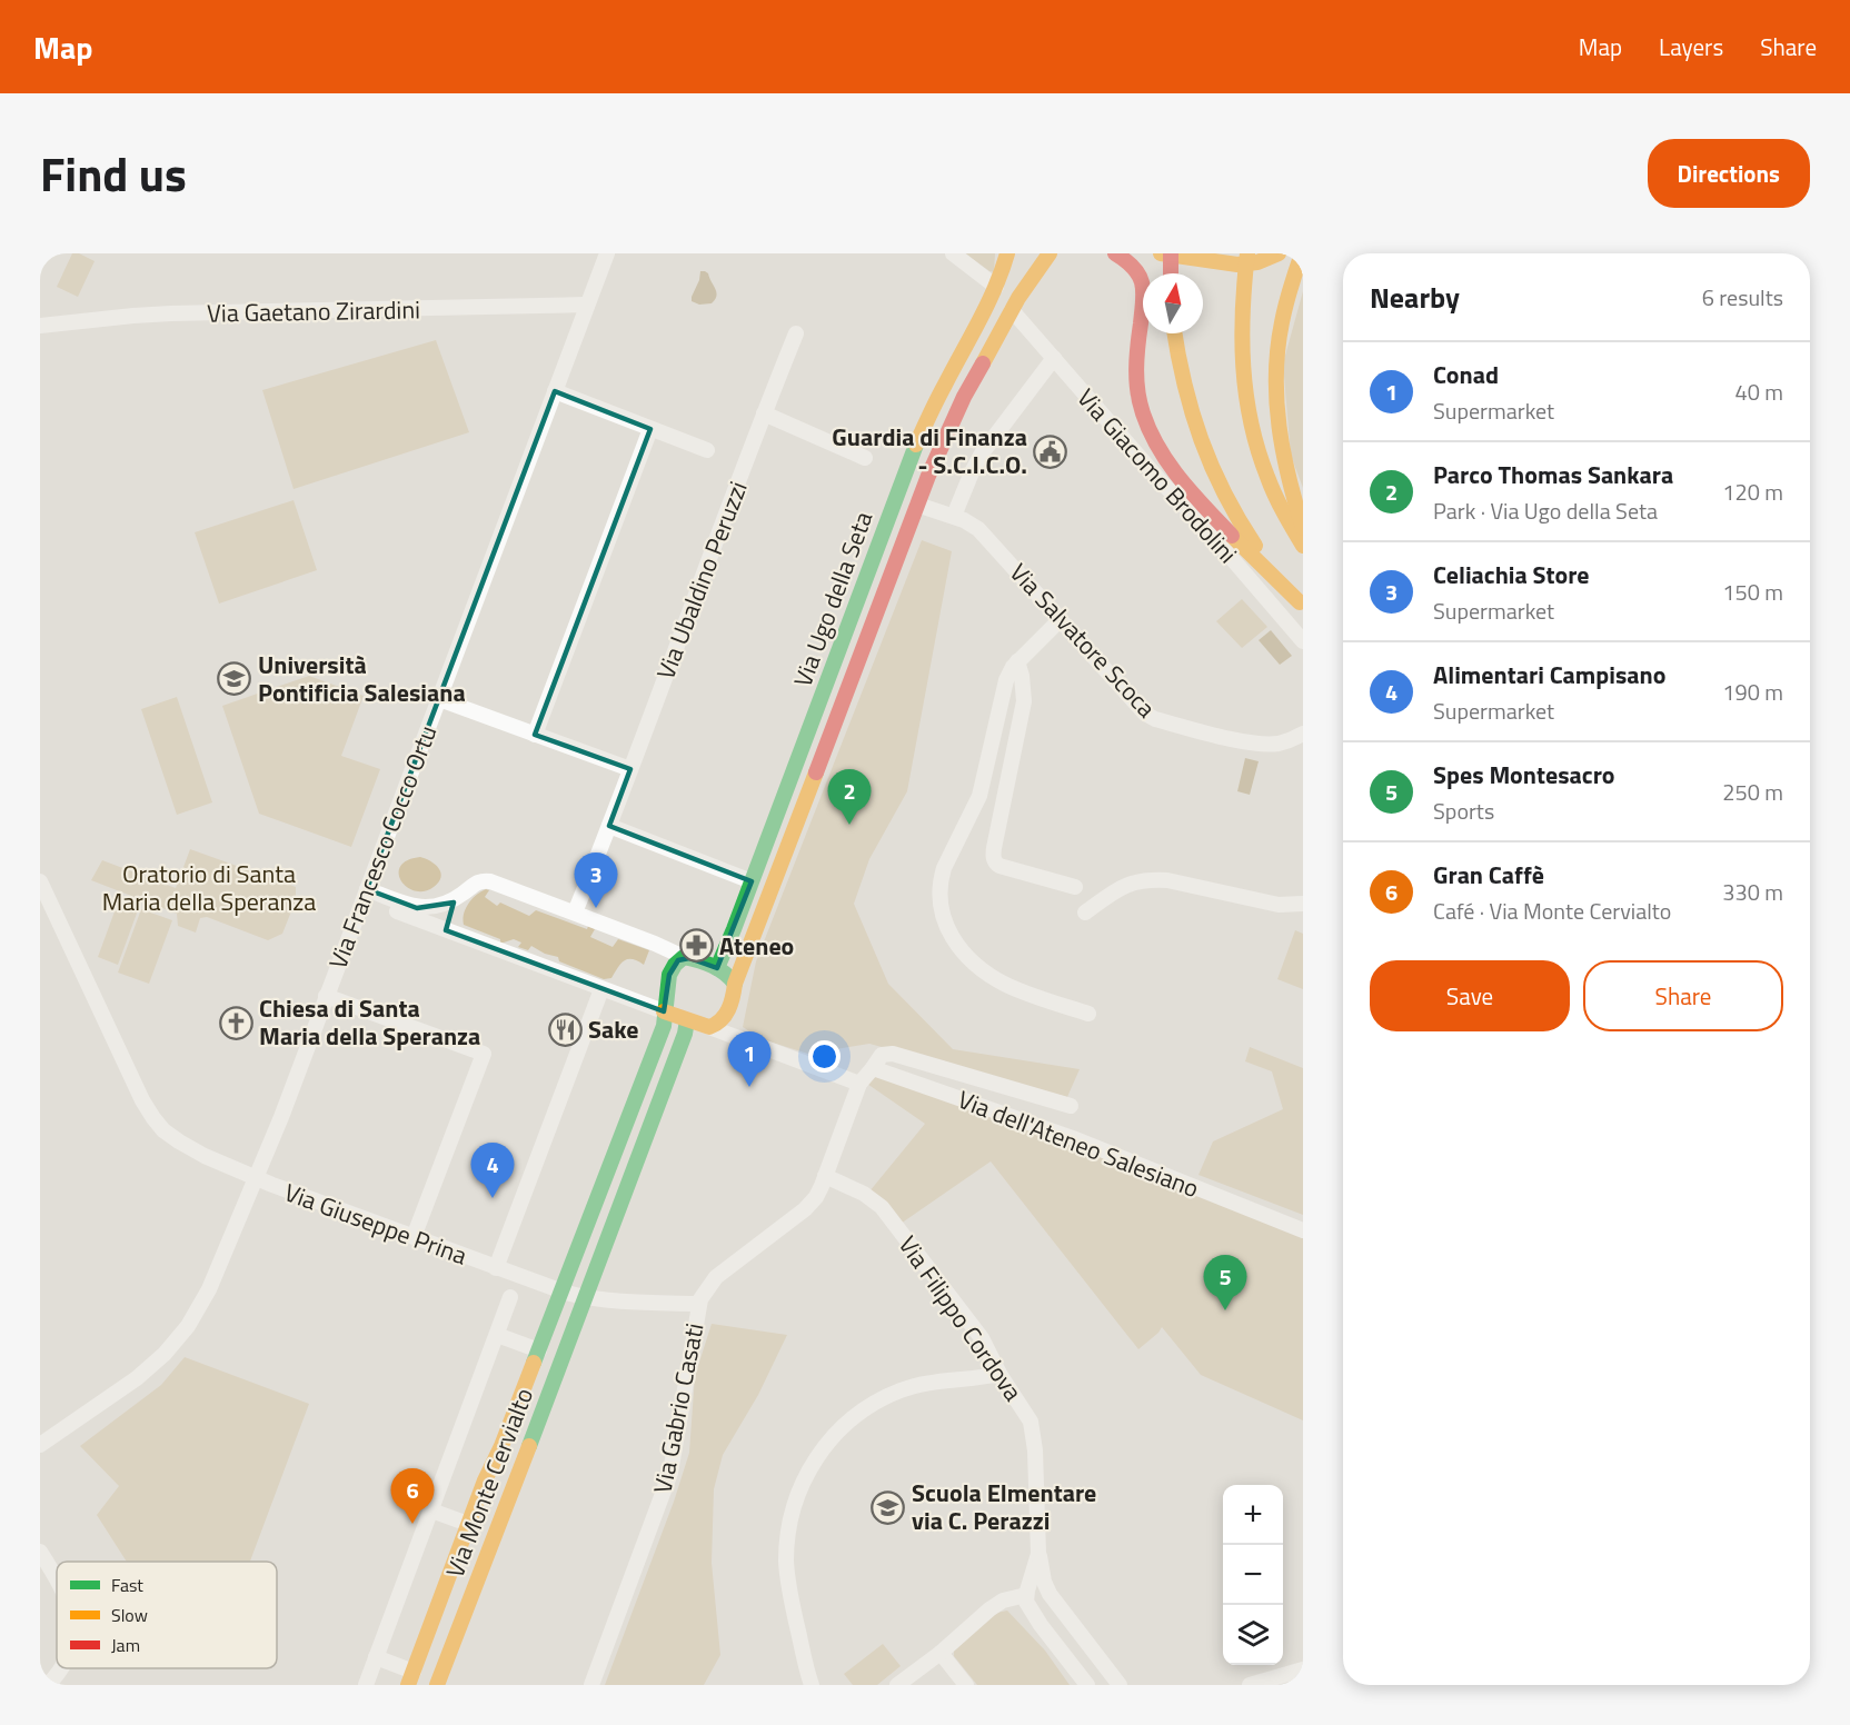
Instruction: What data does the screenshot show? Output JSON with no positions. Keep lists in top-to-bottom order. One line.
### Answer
{"streets":{"street":["Via Gaetano Zirardini","Via Giacomo Brodolini","Via Ubaldino Peruzzi","Via Ugo della Seta","Via Salvatore Scoca","Via Francesco Cocco Ortu","Via dell'Ateneo Salesiano","Via Giuseppe Prina","Via Filippo Cordova","Via Gabrio Casati","Via Monte Cervialto"]},"crossings":[["Via Gaetano Zirardini","Via Francesco Cocco Ortu"],["Via Giacomo Brodolini","Via Ugo della Seta"],["Via Ugo della Seta","Via Salvatore Scoca"],["Via Ugo della Seta","Via Monte Cervialto"],["Via Francesco Cocco Ortu","Via Giuseppe Prina"],["Via Giuseppe Prina","Via Gabrio Casati"],["Via Giuseppe Prina","Via Monte Cervialto"],["Via Filippo Cordova","Via Gabrio Casati"]],"parks":["Oratorio di Santa Maria della Speranza"],"places":{"public building":["Guardia di Finanza - S.C.I.C.O."],"school or university":["Università Pontificia Salesiana","Scuola Elmentare via C. Perazzi"],"pharmacy":["Ateneo"],"church":["Chiesa di Santa Maria della Speranza"],"restaurant":["Sake"]},"legend":["Fast","Slow","Jam"],"north":"top","page":{"header":"Map","nav":["Map","Layers","Share"],"title":"Find us","buttons":["Directions",["Save","Share"]],"heading":["Nearby","6 results"],"list":[{"mark":"1","name":"Conad","note":"Supermarket","value":"40 m"},{"mark":"2","name":"Parco Thomas Sankara","note":"Park · Via Ugo della Seta","value":"120 m"},{"mark":"3","name":"Celiachia Store","note":"Supermarket","value":"150 m"},{"mark":"4","name":"Alimentari Campisano","note":"Supermarket","value":"190 m"},{"mark":"5","name":"Spes Montesacro","note":"Sports","value":"250 m"},{"mark":"6","name":"Gran Caffè","note":"Café · Via Monte Cervialto","value":"330 m"}],"pins":["2","3","1","4","5","6"],"map_buttons":["+","−"]}}
